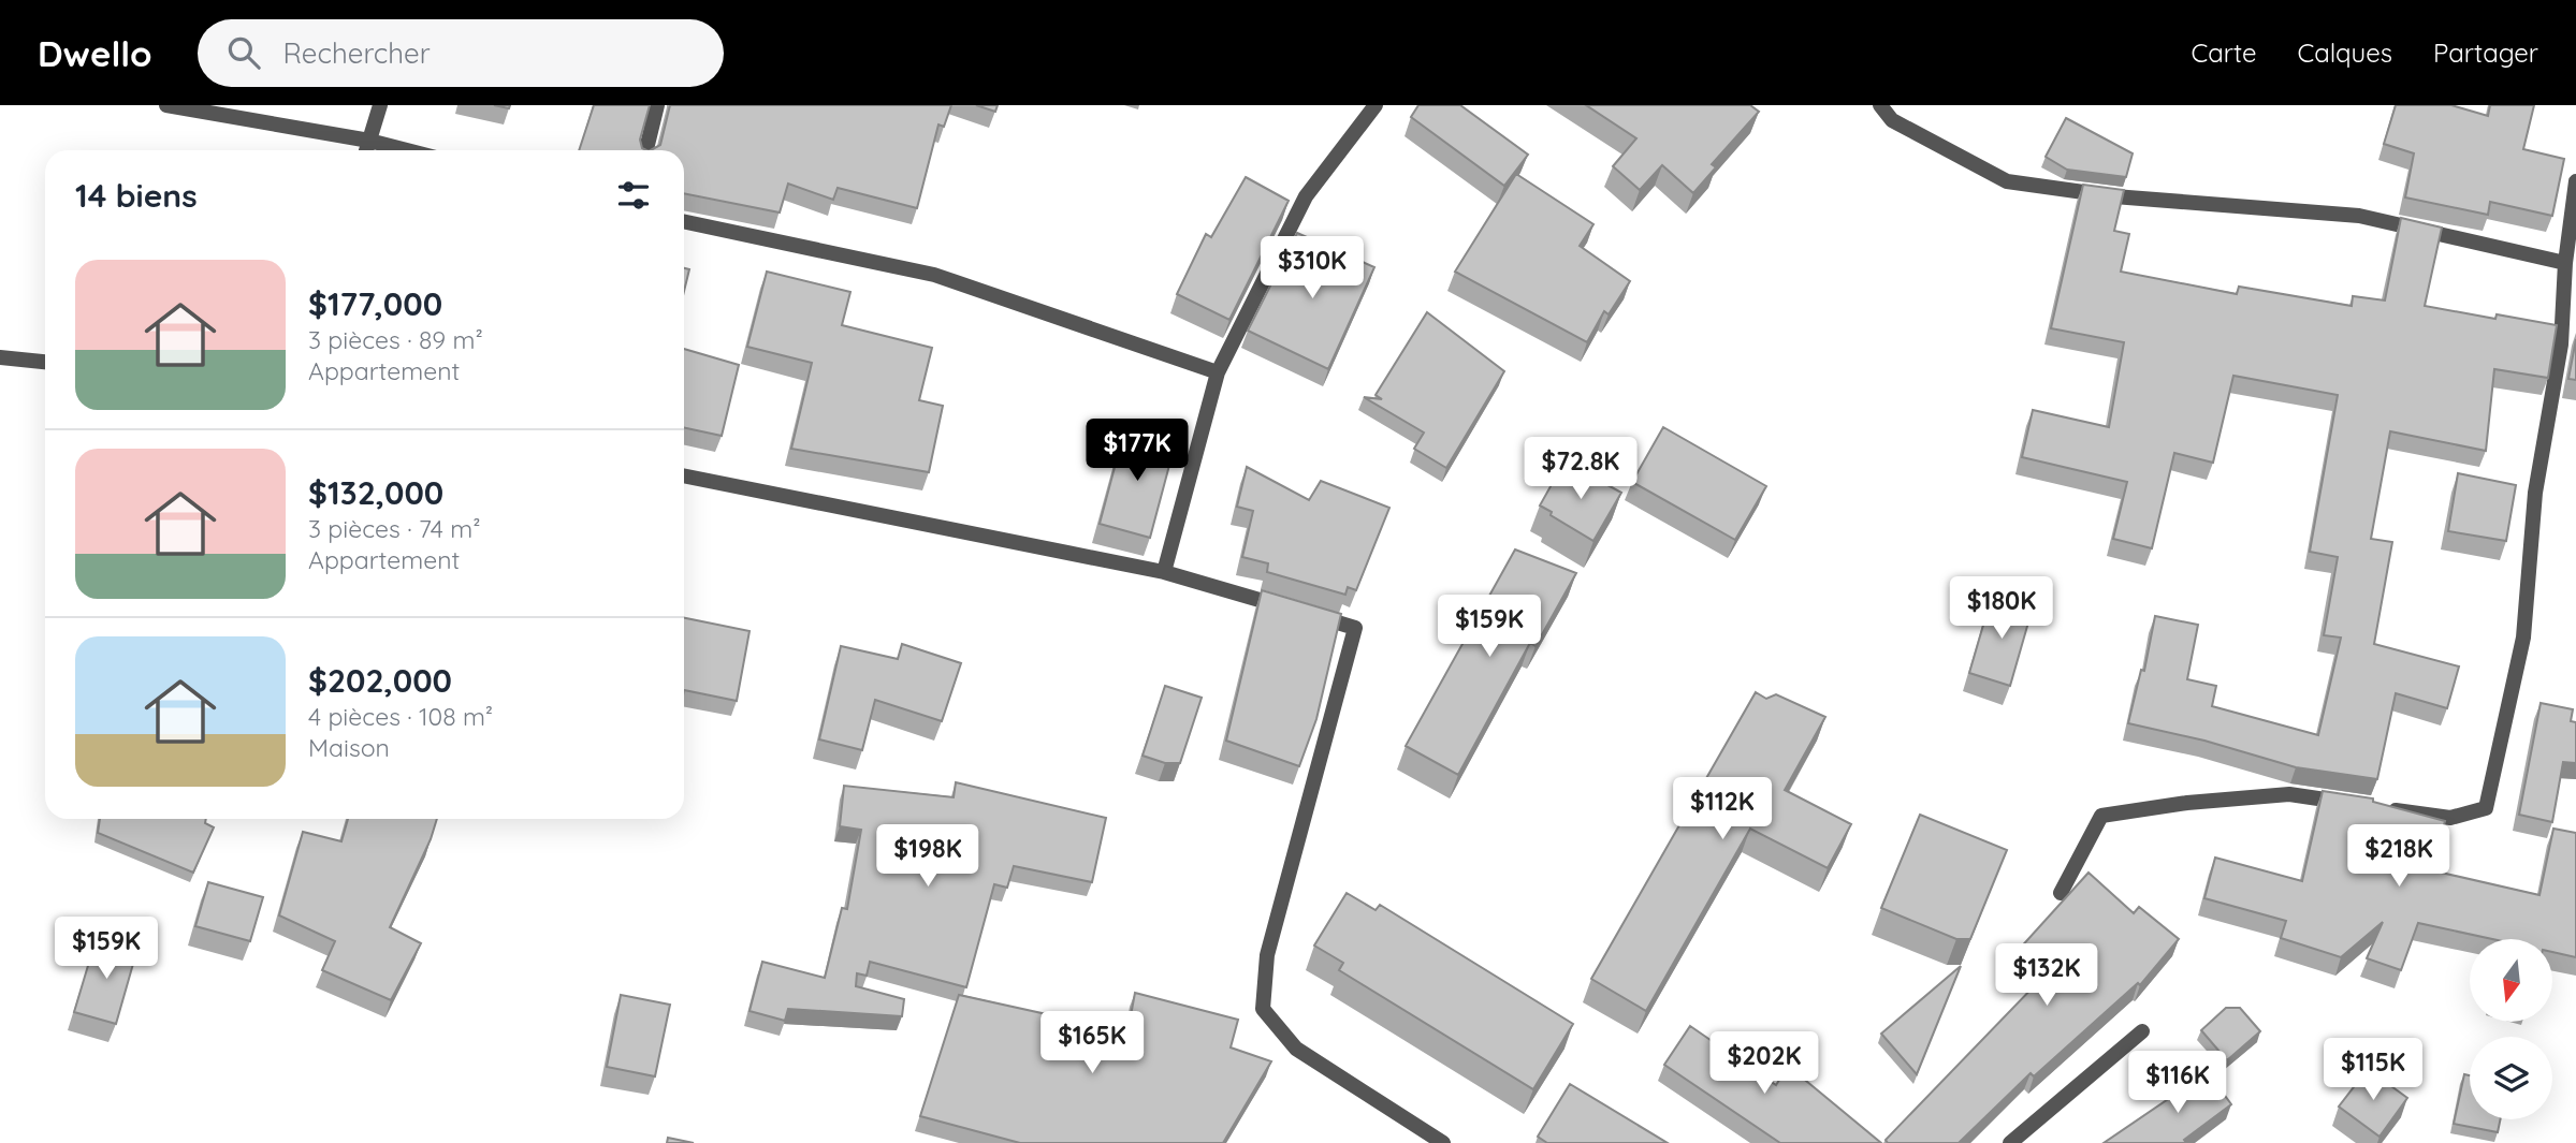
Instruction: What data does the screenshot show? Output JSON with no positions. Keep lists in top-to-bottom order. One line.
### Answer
{"north":"bottom","page":{"header":"Dwello","search":"Rechercher","nav":["Carte","Calques","Partager"],"heading":"14 biens","price":["$310K","$177K","$72.8K","$180K","$159K","$112K","$198K","$218K","$159K","$132K","$165K","$202K","$115K","$116K"],"list":[{"name":"$177,000","note":"3 pièces · 89 m² · Appartement"},{"name":"$132,000","note":"3 pièces · 74 m² · Appartement"},{"name":"$202,000","note":"4 pièces · 108 m² · Maison"}]}}
